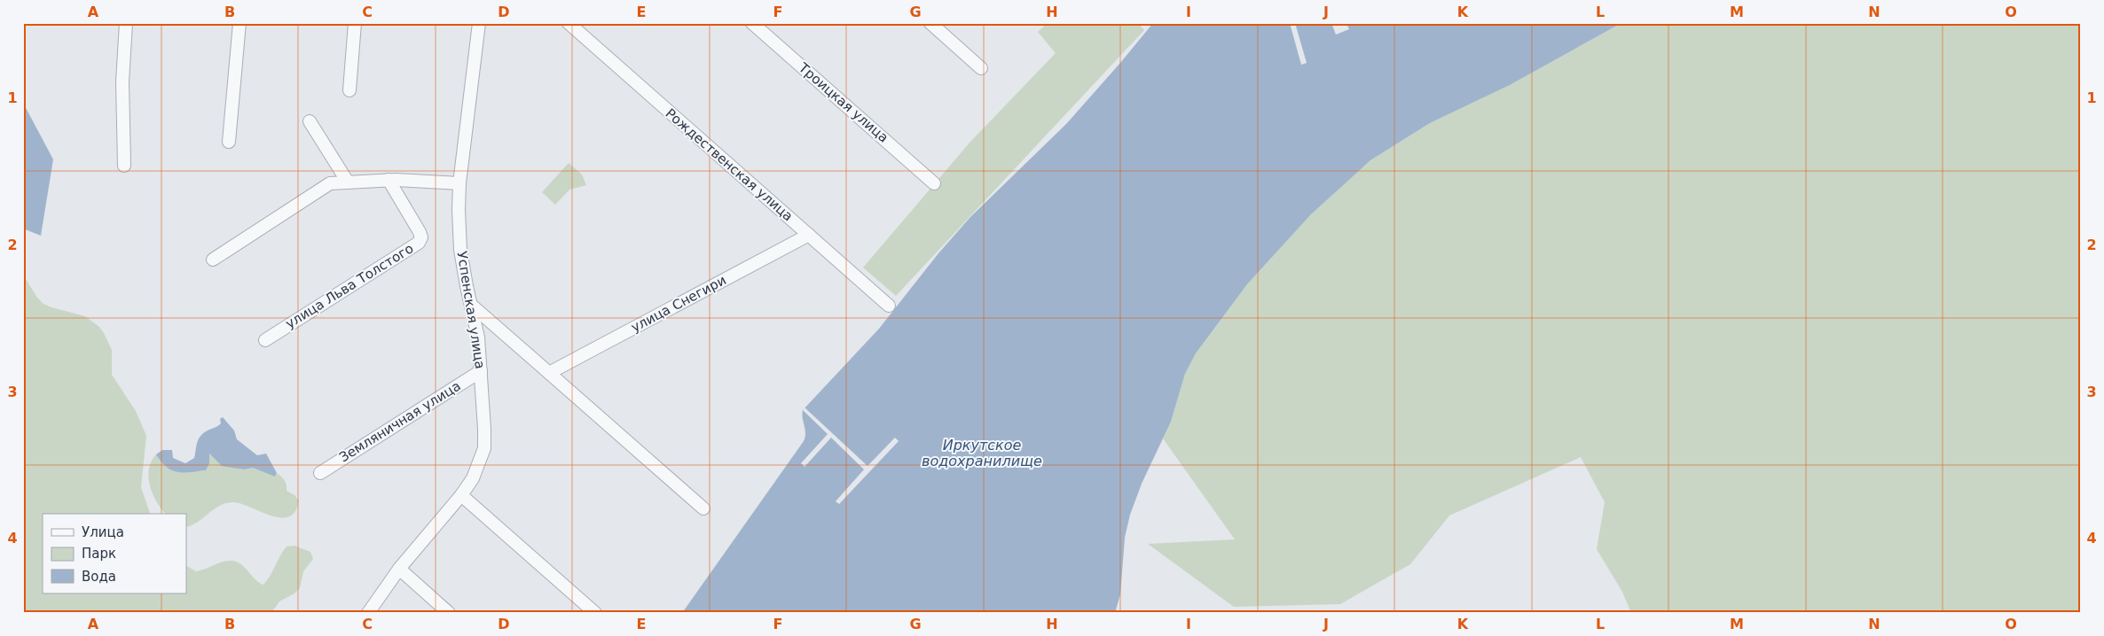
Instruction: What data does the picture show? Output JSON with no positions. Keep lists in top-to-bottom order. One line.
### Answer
{"streets":{"street":["Троицкая улица","Рождественская улица","улица Льва Толстого","улица Снегири","Успенская улица","Земляничная улица"]},"crossings":[["Рождественская улица","улица Снегири"],["Успенская улица","Земляничная улица"]],"water":["Иркутское водохранилище"],"legend":["Улица","Парк","Вода"],"grid":{"columns":["A","B","C","D","E","F","G","H","I","J","K","L","M","N","O"],"rows":["1","2","3","4"]}}
